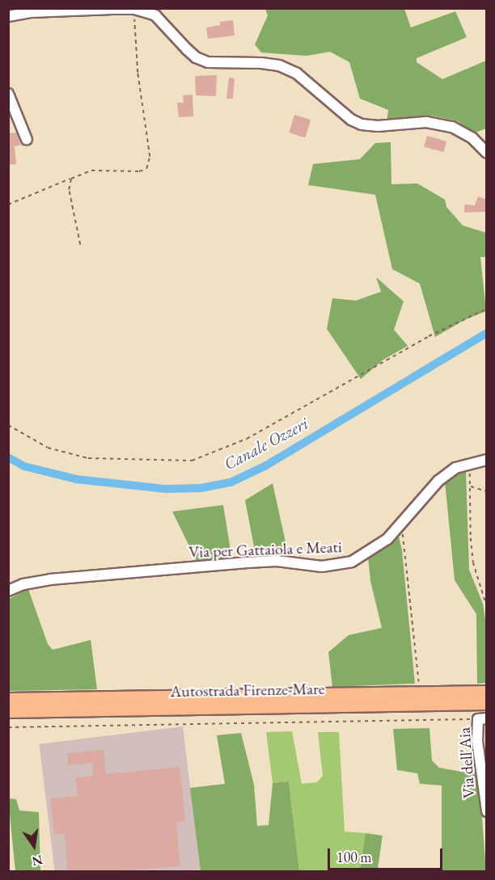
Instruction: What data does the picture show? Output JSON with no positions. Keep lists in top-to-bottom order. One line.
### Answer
{"streets":{"highway":["Autostrada Firenze-Mare"],"street":["Via per Gattaiola e Meati","Via dell'Aia"]},"water":["Canale Ozzeri"],"scale_bar":"100 m","north":"bottom"}
